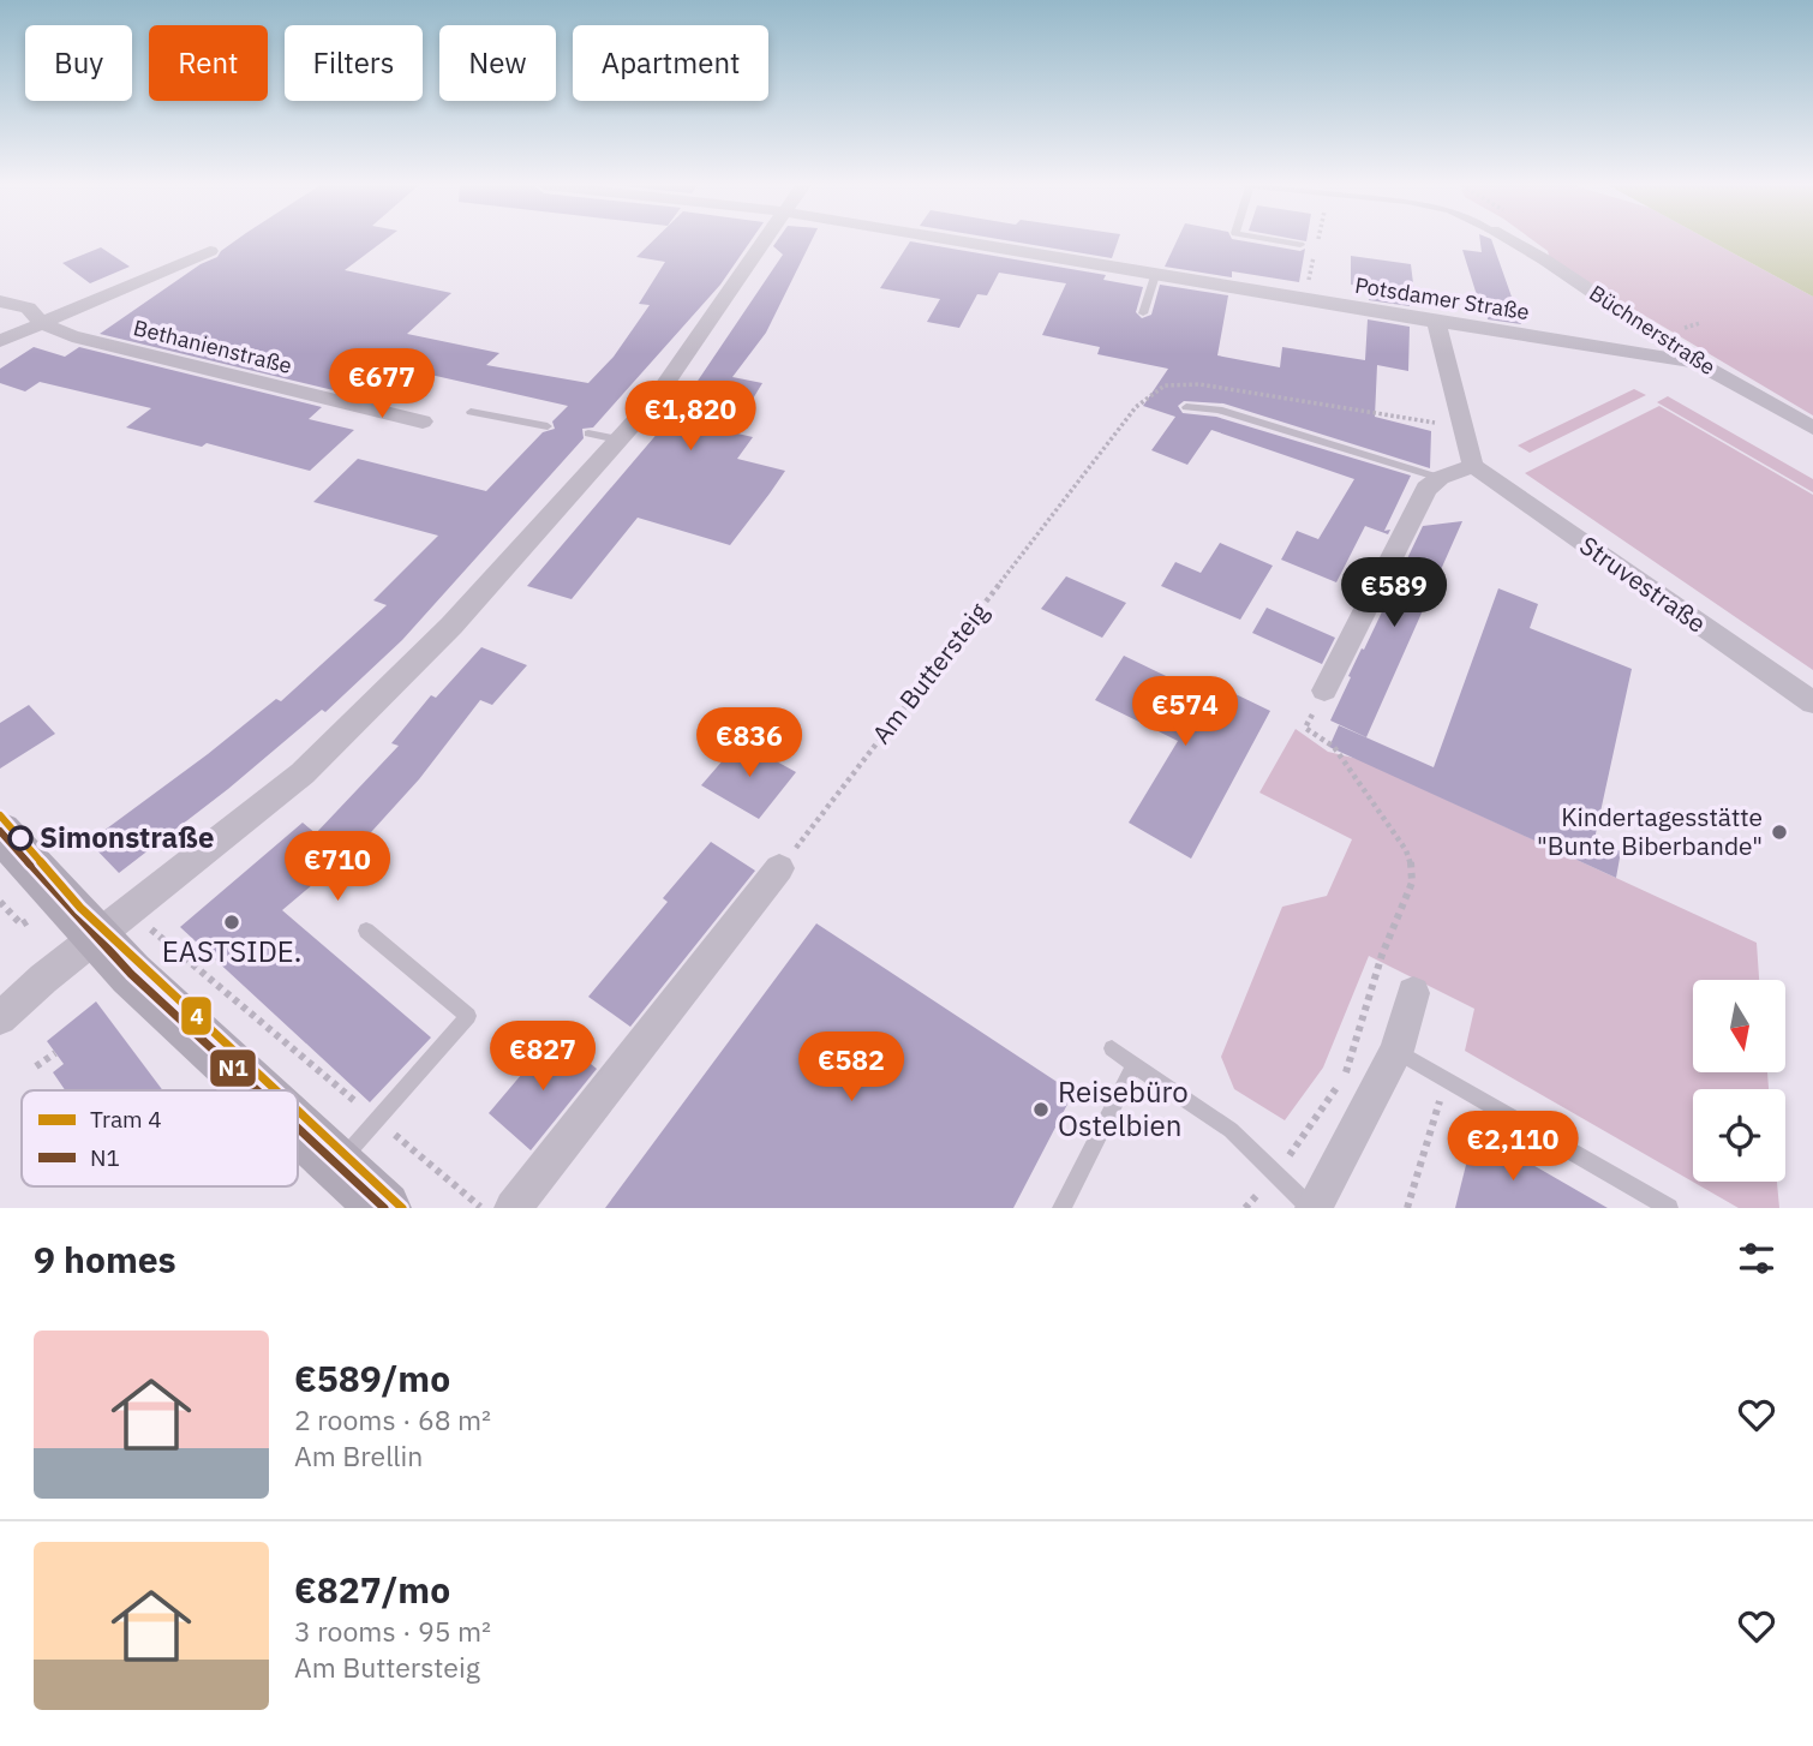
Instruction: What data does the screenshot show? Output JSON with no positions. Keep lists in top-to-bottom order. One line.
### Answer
{"streets":{"street":["Potsdamer Straße","Büchnerstraße","Bethanienstraße","Struvestraße"],"path":["Am Buttersteig"]},"crossings":[["Potsdamer Straße","Büchnerstraße"]],"places":["Kindertagesstätte \"Bunte Biberbande\"","Simonstraße","EASTSIDE.","Reisebüro Ostelbien"],"lines":["tram line 4","transit line N1"],"legend":["Tram 4","N1"],"north":"bottom","page":{"chip":["Buy","Rent","Filters","New","Apartment"],"price":["€677","€1,820","€589","€574","€836","€710","€827","€582","€2,110"],"heading":"9 homes","list":[{"name":"€589/mo","note":"2 rooms · 68 m² · Am Brellin"},{"name":"€827/mo","note":"3 rooms · 95 m² · Am Buttersteig"}]}}
